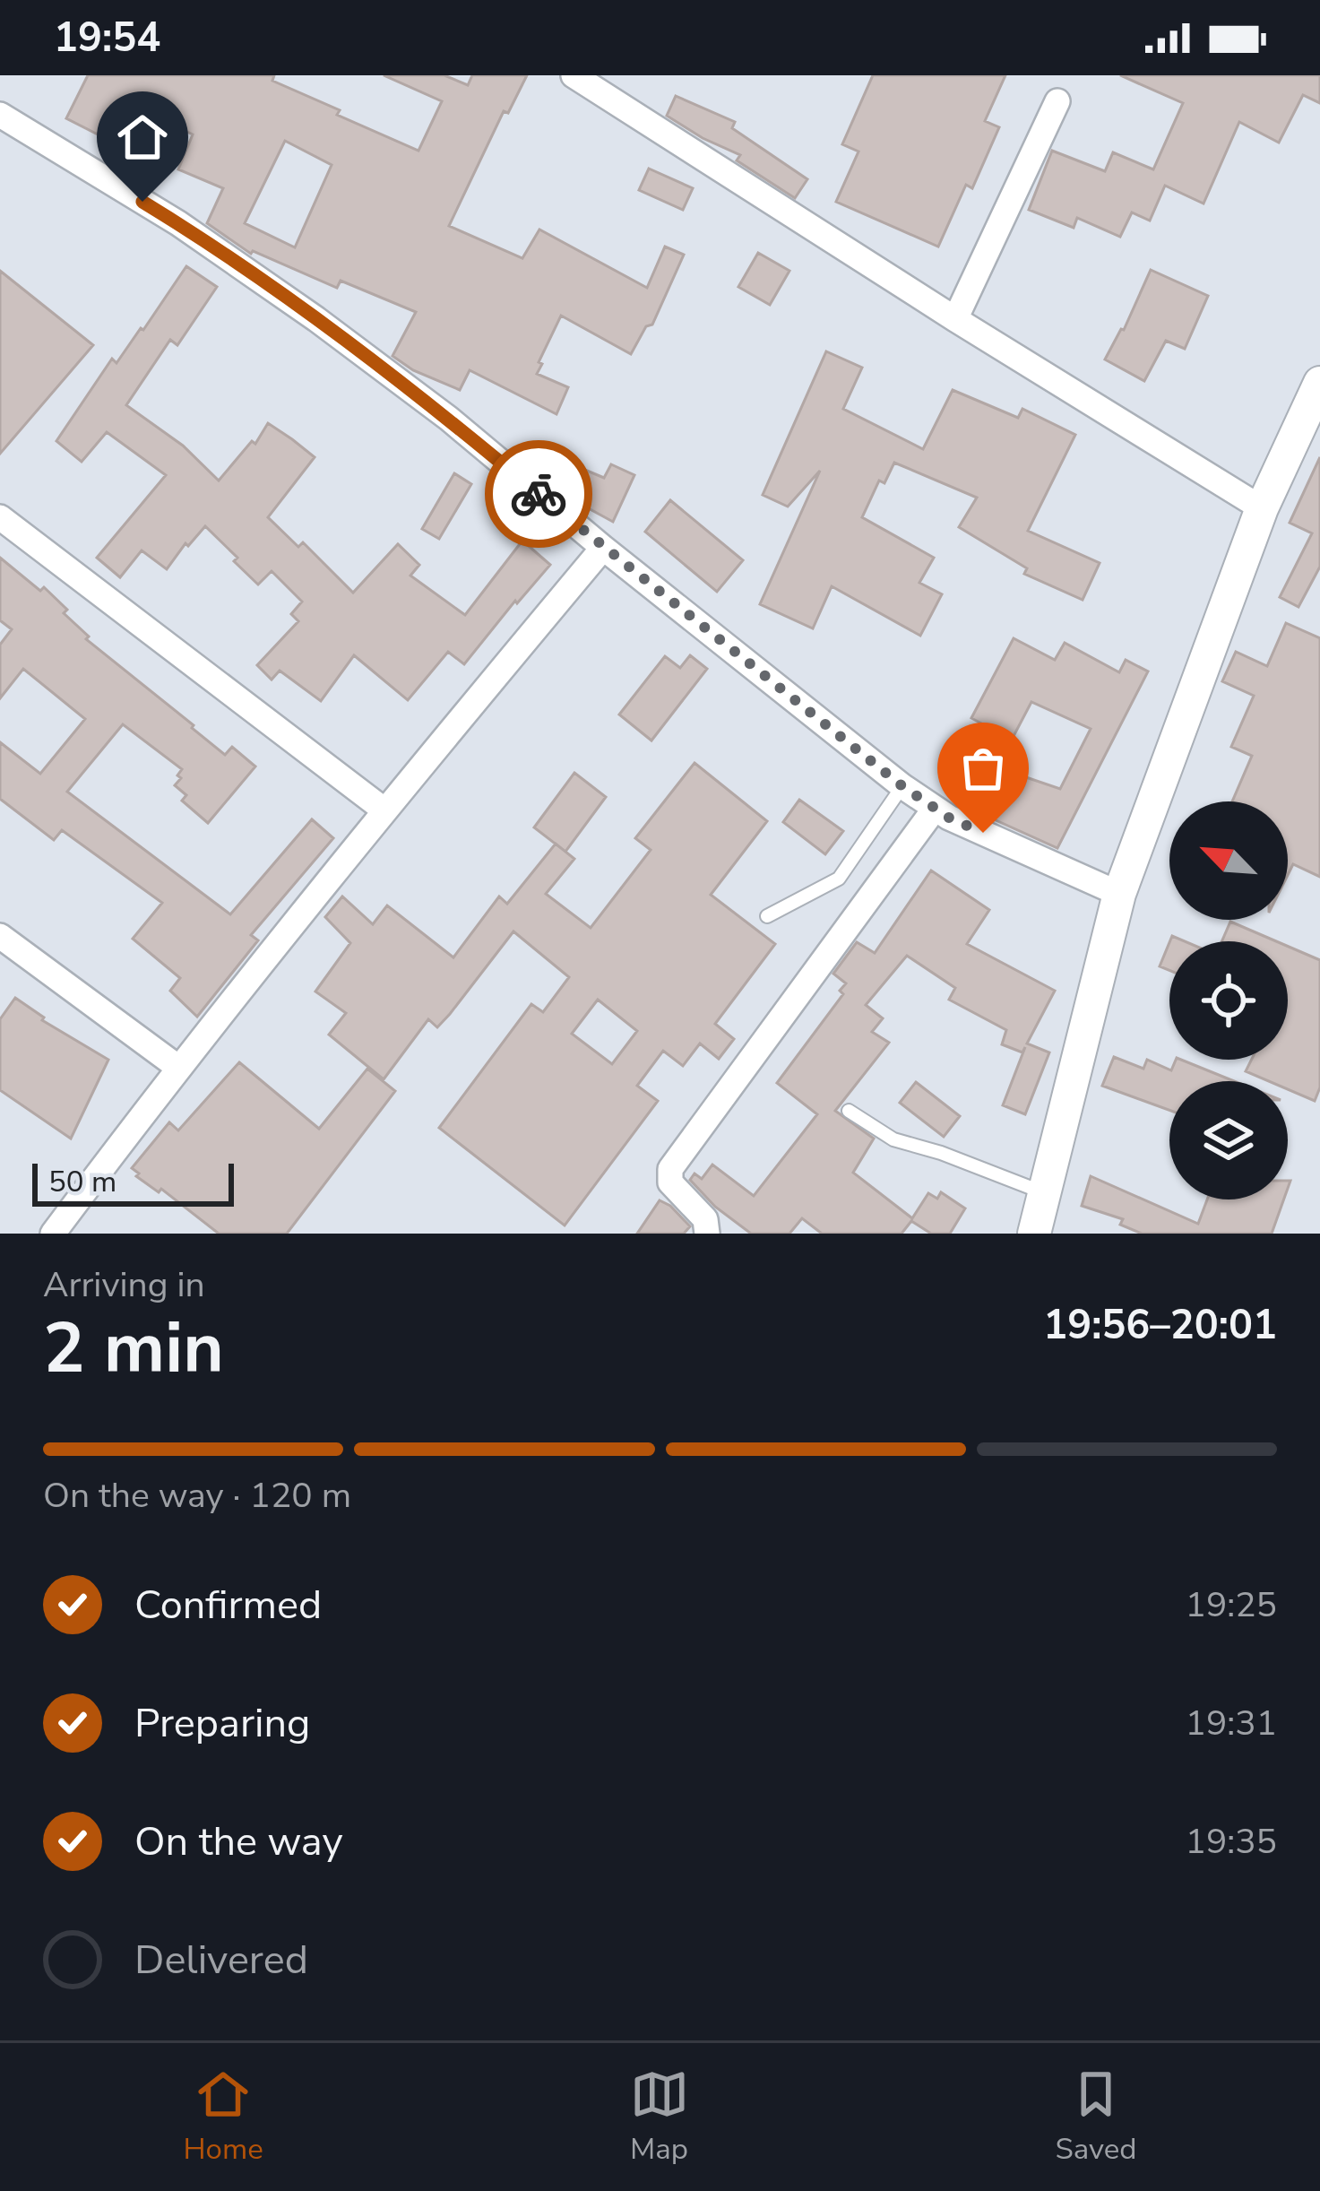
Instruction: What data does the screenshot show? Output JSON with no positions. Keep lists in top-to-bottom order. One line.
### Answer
{"scale_bar":"50 m","north":"top left","page":{"status":"19:54","scale":"50 m","heading":["2 min","Arriving in","19:56–20:01"],"bar":"On the way · 120 m","list":[["Confirmed","19:25"],["Preparing","19:31"],["On the way","19:35"],"Delivered"],"tabs":["Home","Map","Saved"]}}
